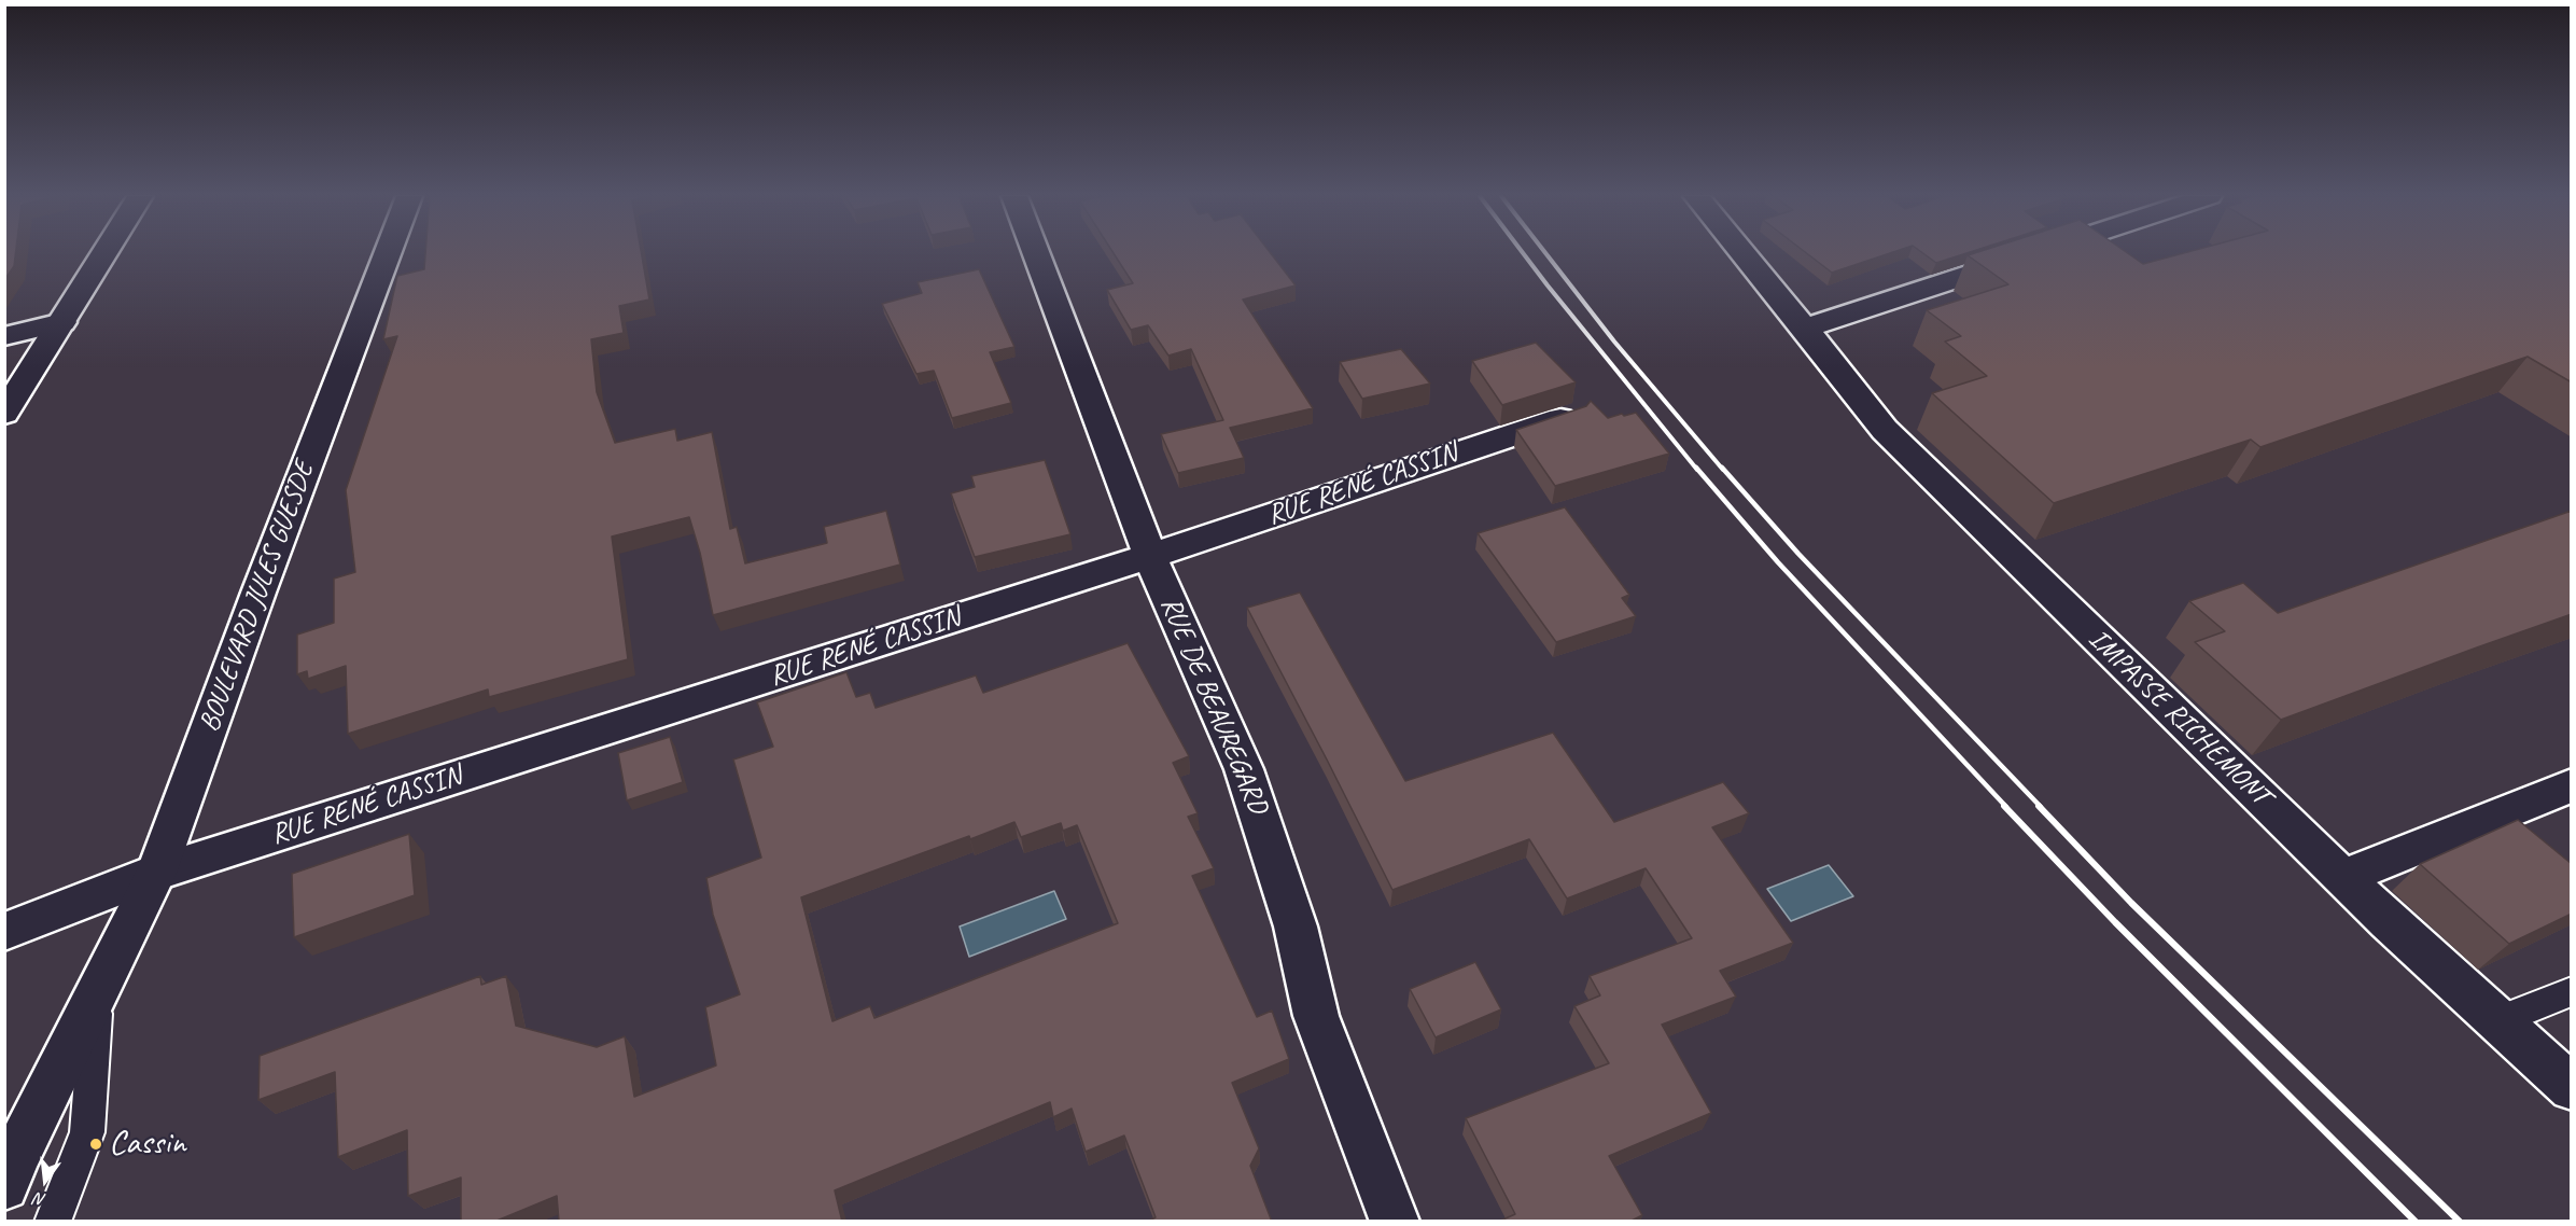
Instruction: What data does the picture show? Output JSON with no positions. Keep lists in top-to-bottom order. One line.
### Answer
{"streets":{"street":["RUE RENÉ CASSIN","BOULEVARD JULES GUESDE","RUE DE BEAUREGARD","IMPASSE RICHEMONT"]},"crossings":[["RUE RENÉ CASSIN","BOULEVARD JULES GUESDE"],["RUE RENÉ CASSIN","RUE DE BEAUREGARD"]],"places":["Cassin"],"north":"bottom"}
